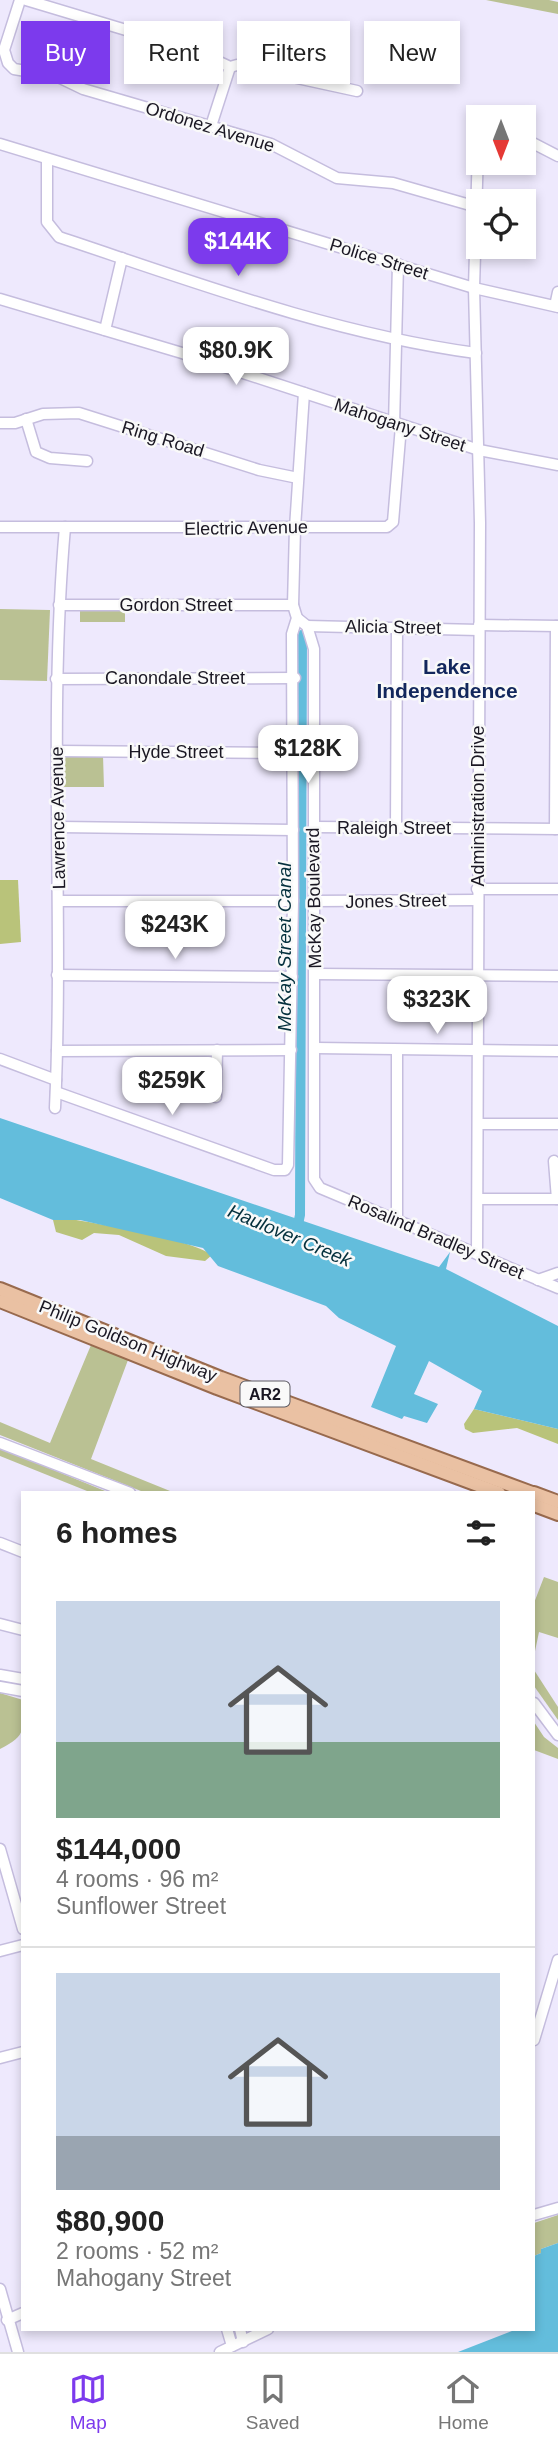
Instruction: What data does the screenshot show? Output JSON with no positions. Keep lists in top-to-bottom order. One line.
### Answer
{"streets":{"main road":["Philip Goldson Highway","AR2"],"street":["Ordonez Avenue","Police Street","Mahogany Street","Ring Road","Electric Avenue","Gordon Street","Alicia Street","Canondale Street","Hyde Street","Administration Drive","Lawrence Avenue","Raleigh Street","McKay Boulevard","Jones Street","Rosalind Bradley Street"]},"crossings":[["Police Street","Electric Avenue"],["Police Street","Administration Drive"],["Mahogany Street","Electric Avenue"],["Mahogany Street","Administration Drive"],["Mahogany Street","McKay Boulevard"],["Ring Road","McKay Boulevard"],["Electric Avenue","Lawrence Avenue"],["Electric Avenue","McKay Boulevard"],["Gordon Street","Lawrence Avenue"],["Gordon Street","McKay Boulevard"],["Alicia Street","Administration Drive"],["Alicia Street","McKay Boulevard"],["Canondale Street","Lawrence Avenue"],["Canondale Street","McKay Boulevard"],["Hyde Street","Lawrence Avenue"],["Hyde Street","McKay Boulevard"],["Administration Drive","Raleigh Street"],["Administration Drive","Jones Street"],["Administration Drive","Rosalind Bradley Street"],["Lawrence Avenue","McKay Boulevard"],["Raleigh Street","McKay Boulevard"],["McKay Boulevard","Jones Street"],["McKay Boulevard","Rosalind Bradley Street"]],"districts":["Lake Independence"],"water":["McKay Street Canal","Haulover Creek"],"north":"bottom","page":{"chip":["Buy","Rent","Filters","New"],"price":["$144K","$80.9K","$128K","$243K","$323K","$259K"],"heading":"6 homes","list":[{"name":"$144,000","note":"4 rooms · 96 m² · Sunflower Street"},{"name":"$80,900","note":"2 rooms · 52 m² · Mahogany Street"}],"tabs":["Map","Saved","Home"]}}
